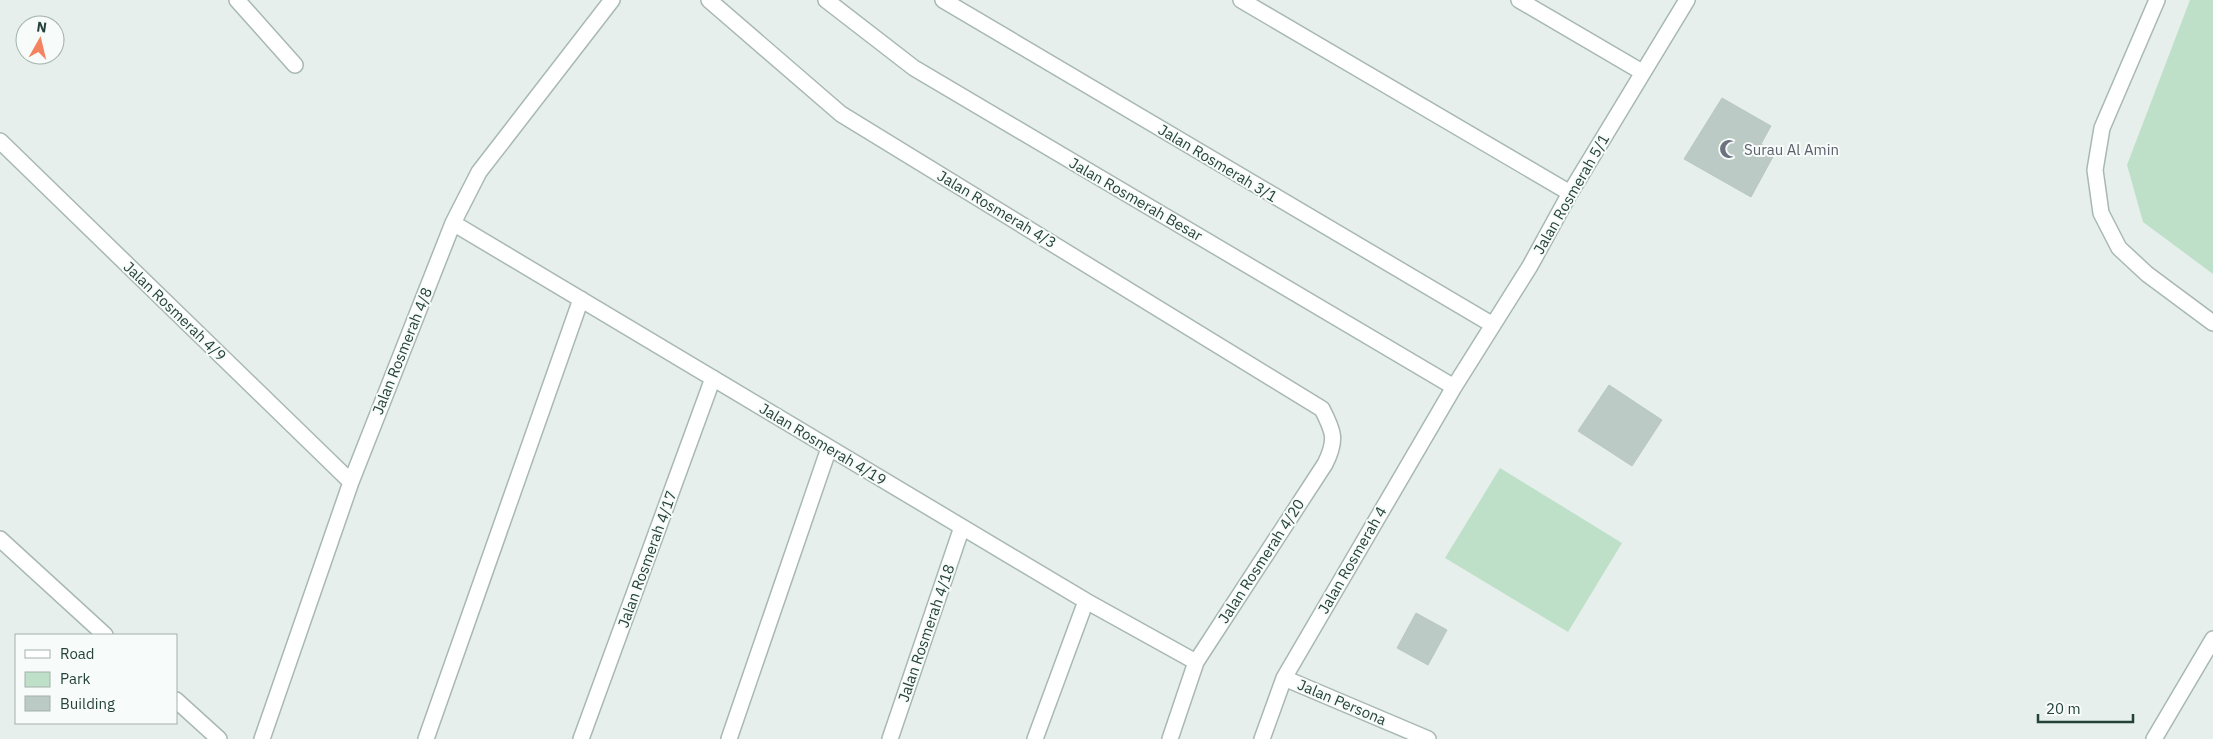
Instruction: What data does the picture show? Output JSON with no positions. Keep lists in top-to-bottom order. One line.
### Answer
{"streets":{"street":["Jalan Rosmerah 3/1","Jalan Rosmerah 5/1","Jalan Rosmerah Besar","Jalan Rosmerah 4/3","Jalan Rosmerah 4/9","Jalan Rosmerah 4/8","Jalan Rosmerah 4/19","Jalan Rosmerah 4/17","Jalan Rosmerah 4","Jalan Rosmerah 4/20","Jalan Rosmerah 4/18","Jalan Persona"]},"crossings":[["Jalan Rosmerah 3/1","Jalan Rosmerah 5/1"],["Jalan Rosmerah 5/1","Jalan Rosmerah Besar"],["Jalan Rosmerah 5/1","Jalan Rosmerah 4"],["Jalan Rosmerah Besar","Jalan Rosmerah 4"],["Jalan Rosmerah 4/3","Jalan Rosmerah 4/20"],["Jalan Rosmerah 4/9","Jalan Rosmerah 4/8"],["Jalan Rosmerah 4/8","Jalan Rosmerah 4/19"],["Jalan Rosmerah 4/19","Jalan Rosmerah 4/17"],["Jalan Rosmerah 4/19","Jalan Rosmerah 4/20"],["Jalan Rosmerah 4/19","Jalan Rosmerah 4/18"],["Jalan Rosmerah 4","Jalan Persona"]],"places":{"mosque":["Surau Al Amin"]},"legend":["Road","Park","Building"],"scale_bar":"20 m","north":"top"}
